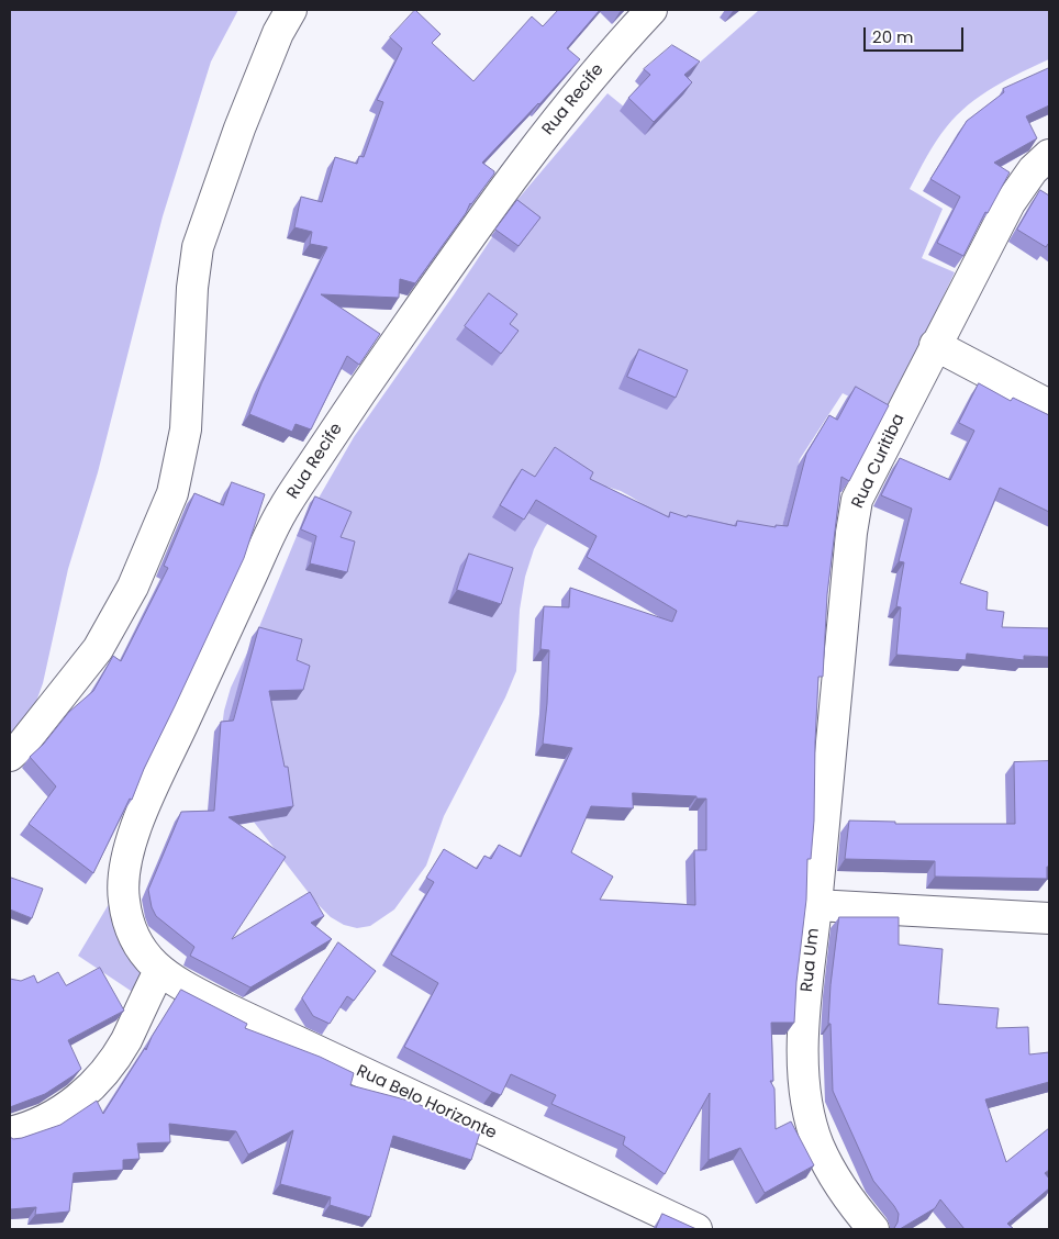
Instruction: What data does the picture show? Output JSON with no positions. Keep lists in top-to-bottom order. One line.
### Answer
{"streets":{"street":["Rua Recife","Rua Curitiba","Rua Um","Rua Belo Horizonte"]},"crossings":[["Rua Recife","Rua Belo Horizonte"],["Rua Curitiba","Rua Um"]],"scale_bar":"20 m"}
